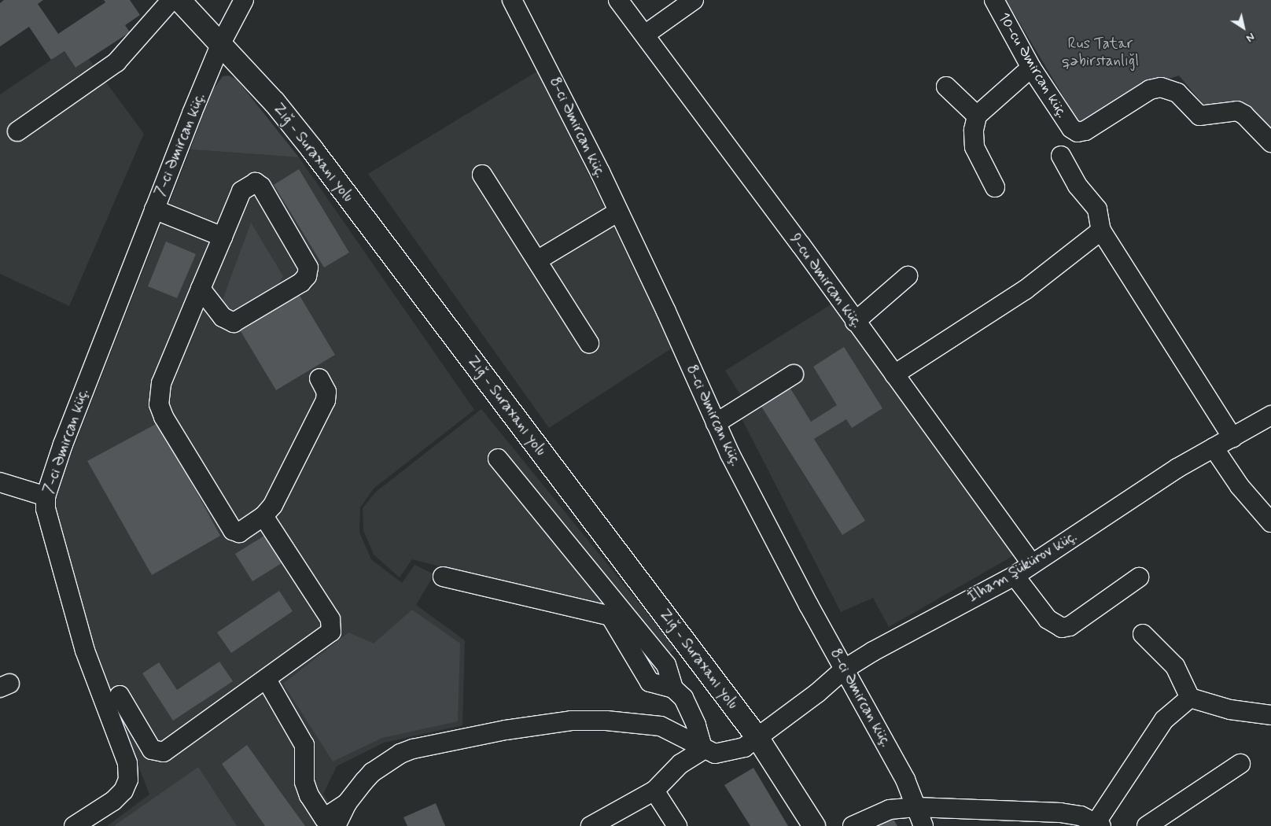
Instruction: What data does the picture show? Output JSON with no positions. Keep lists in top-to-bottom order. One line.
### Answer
{"streets":{"main road":["Zığ - Suraxanı yolu"],"street":["10-cu Əmircan küç.","8-ci Əmircan küç.","7-ci Əmircan küç.","9-cu Əmircan küç.","İlham Şükürov küç."]},"crossings":[["8-ci Əmircan küç.","İlham Şükürov küç."],["7-ci Əmircan küç.","Zığ - Suraxanı yolu"],["Zığ - Suraxanı yolu","İlham Şükürov küç."],["9-cu Əmircan küç.","İlham Şükürov küç."]],"parks":["Rus Tatar qəbirstanlığl"],"north":"bottom right"}
